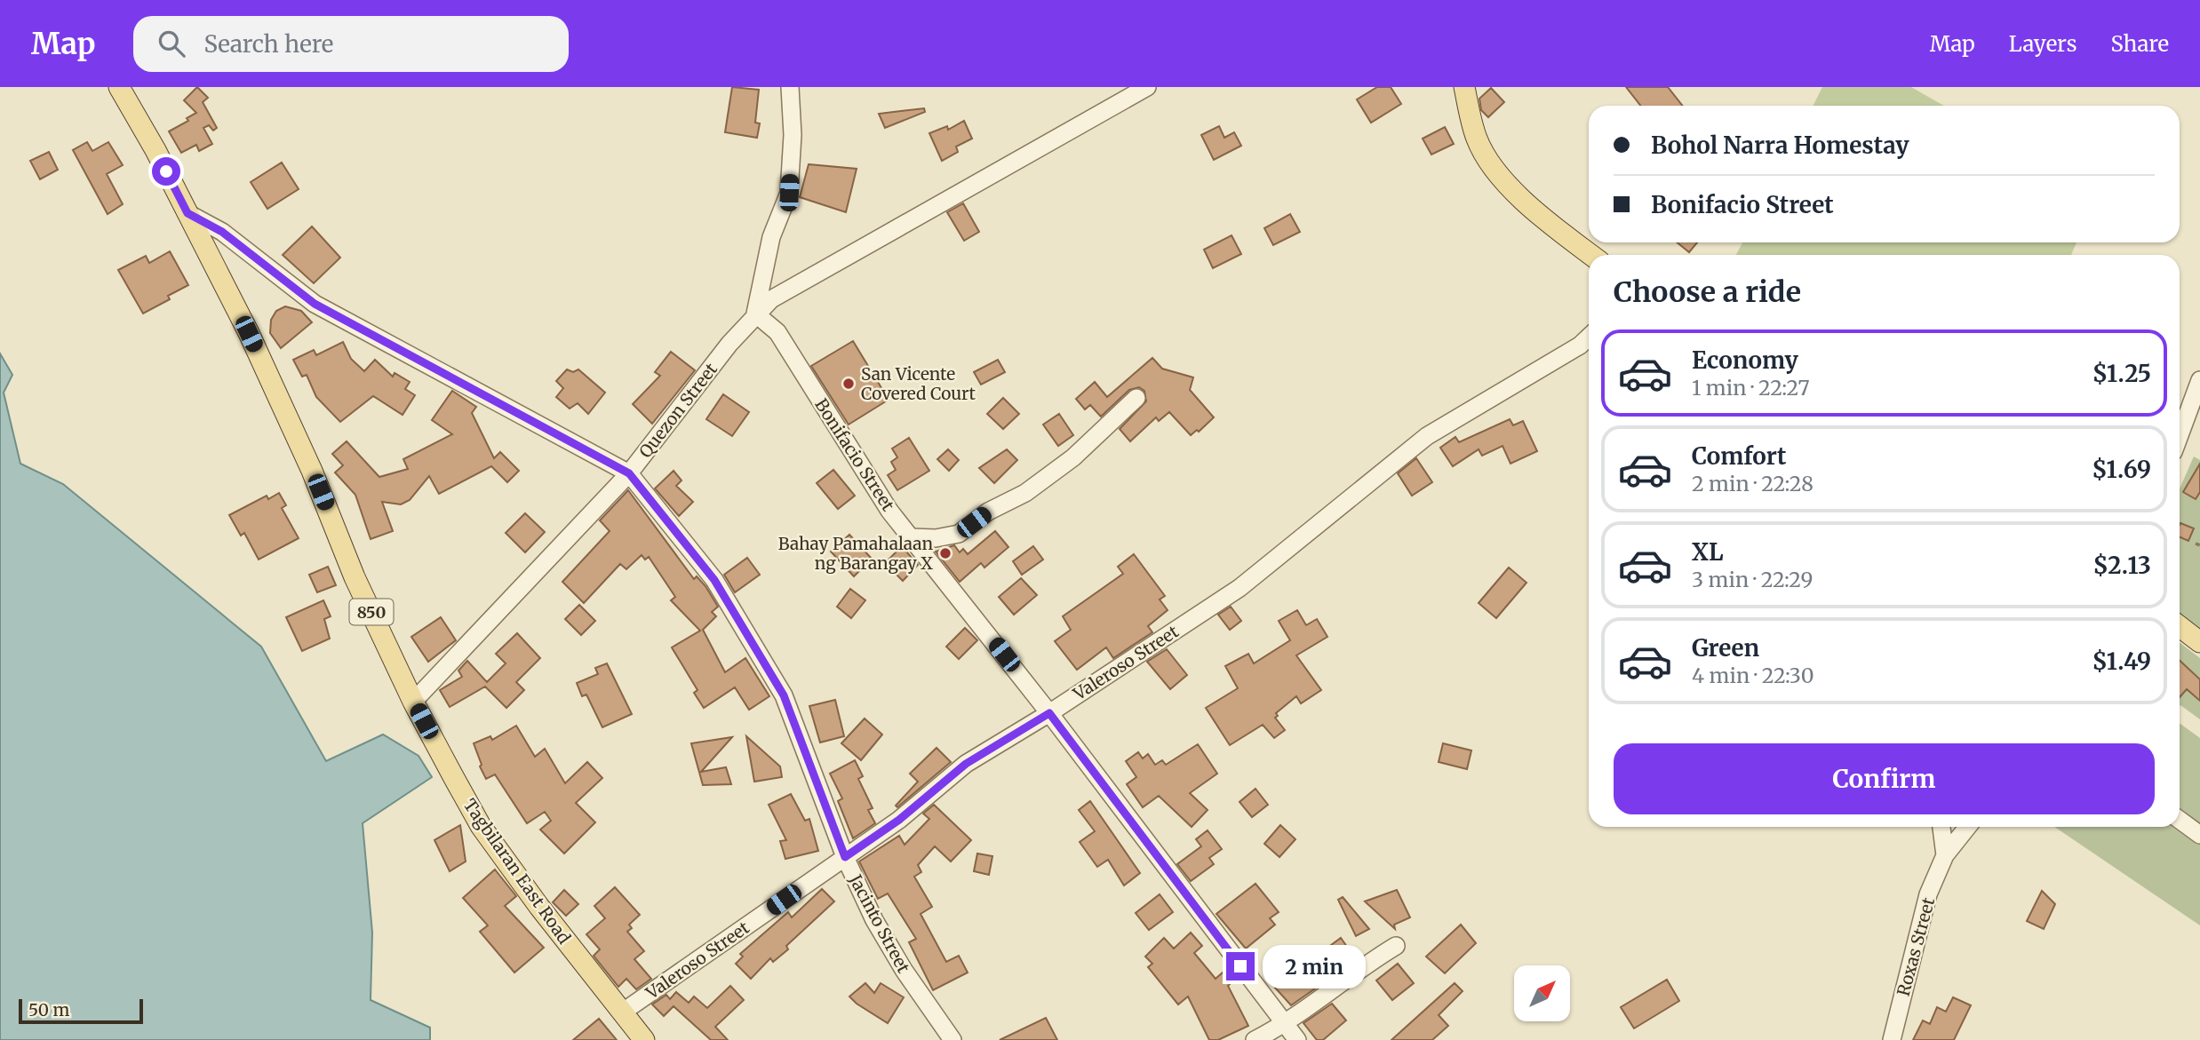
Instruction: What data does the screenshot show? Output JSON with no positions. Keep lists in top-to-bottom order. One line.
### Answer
{"streets":{"main road":["850","Tagbilaran East Road"],"street":["Quezon Street","Bonifacio Street","Valeroso Street","Jacinto Street","Roxas Street"]},"crossings":[["Quezon Street","Bonifacio Street"],["Quezon Street","Tagbilaran East Road"],["Quezon Street","Jacinto Street"],["Bonifacio Street","Valeroso Street"],["Valeroso Street","Tagbilaran East Road"],["Valeroso Street","Jacinto Street"],["Tagbilaran East Road","Jacinto Street"]],"places":["San Vicente Covered Court","Bahay Pamahalaan ng Barangay X"],"scale_bar":"50 m","north":"top right","page":{"header":"Map","search":"Search here","nav":["Map","Layers","Share"],"banner":["Bohol Narra Homestay","Bonifacio Street"],"heading":"Choose a ride","list":[{"name":"Economy","note":"1 min · 22:27","value":"$1.25"},{"name":"Comfort","note":"2 min · 22:28","value":"$1.69"},{"name":"XL","note":"3 min · 22:29","value":"$2.13"},{"name":"Green","note":"4 min · 22:30","value":"$1.49"}],"buttons":"Confirm","bubble":"2 min","scale":"50 m"}}
